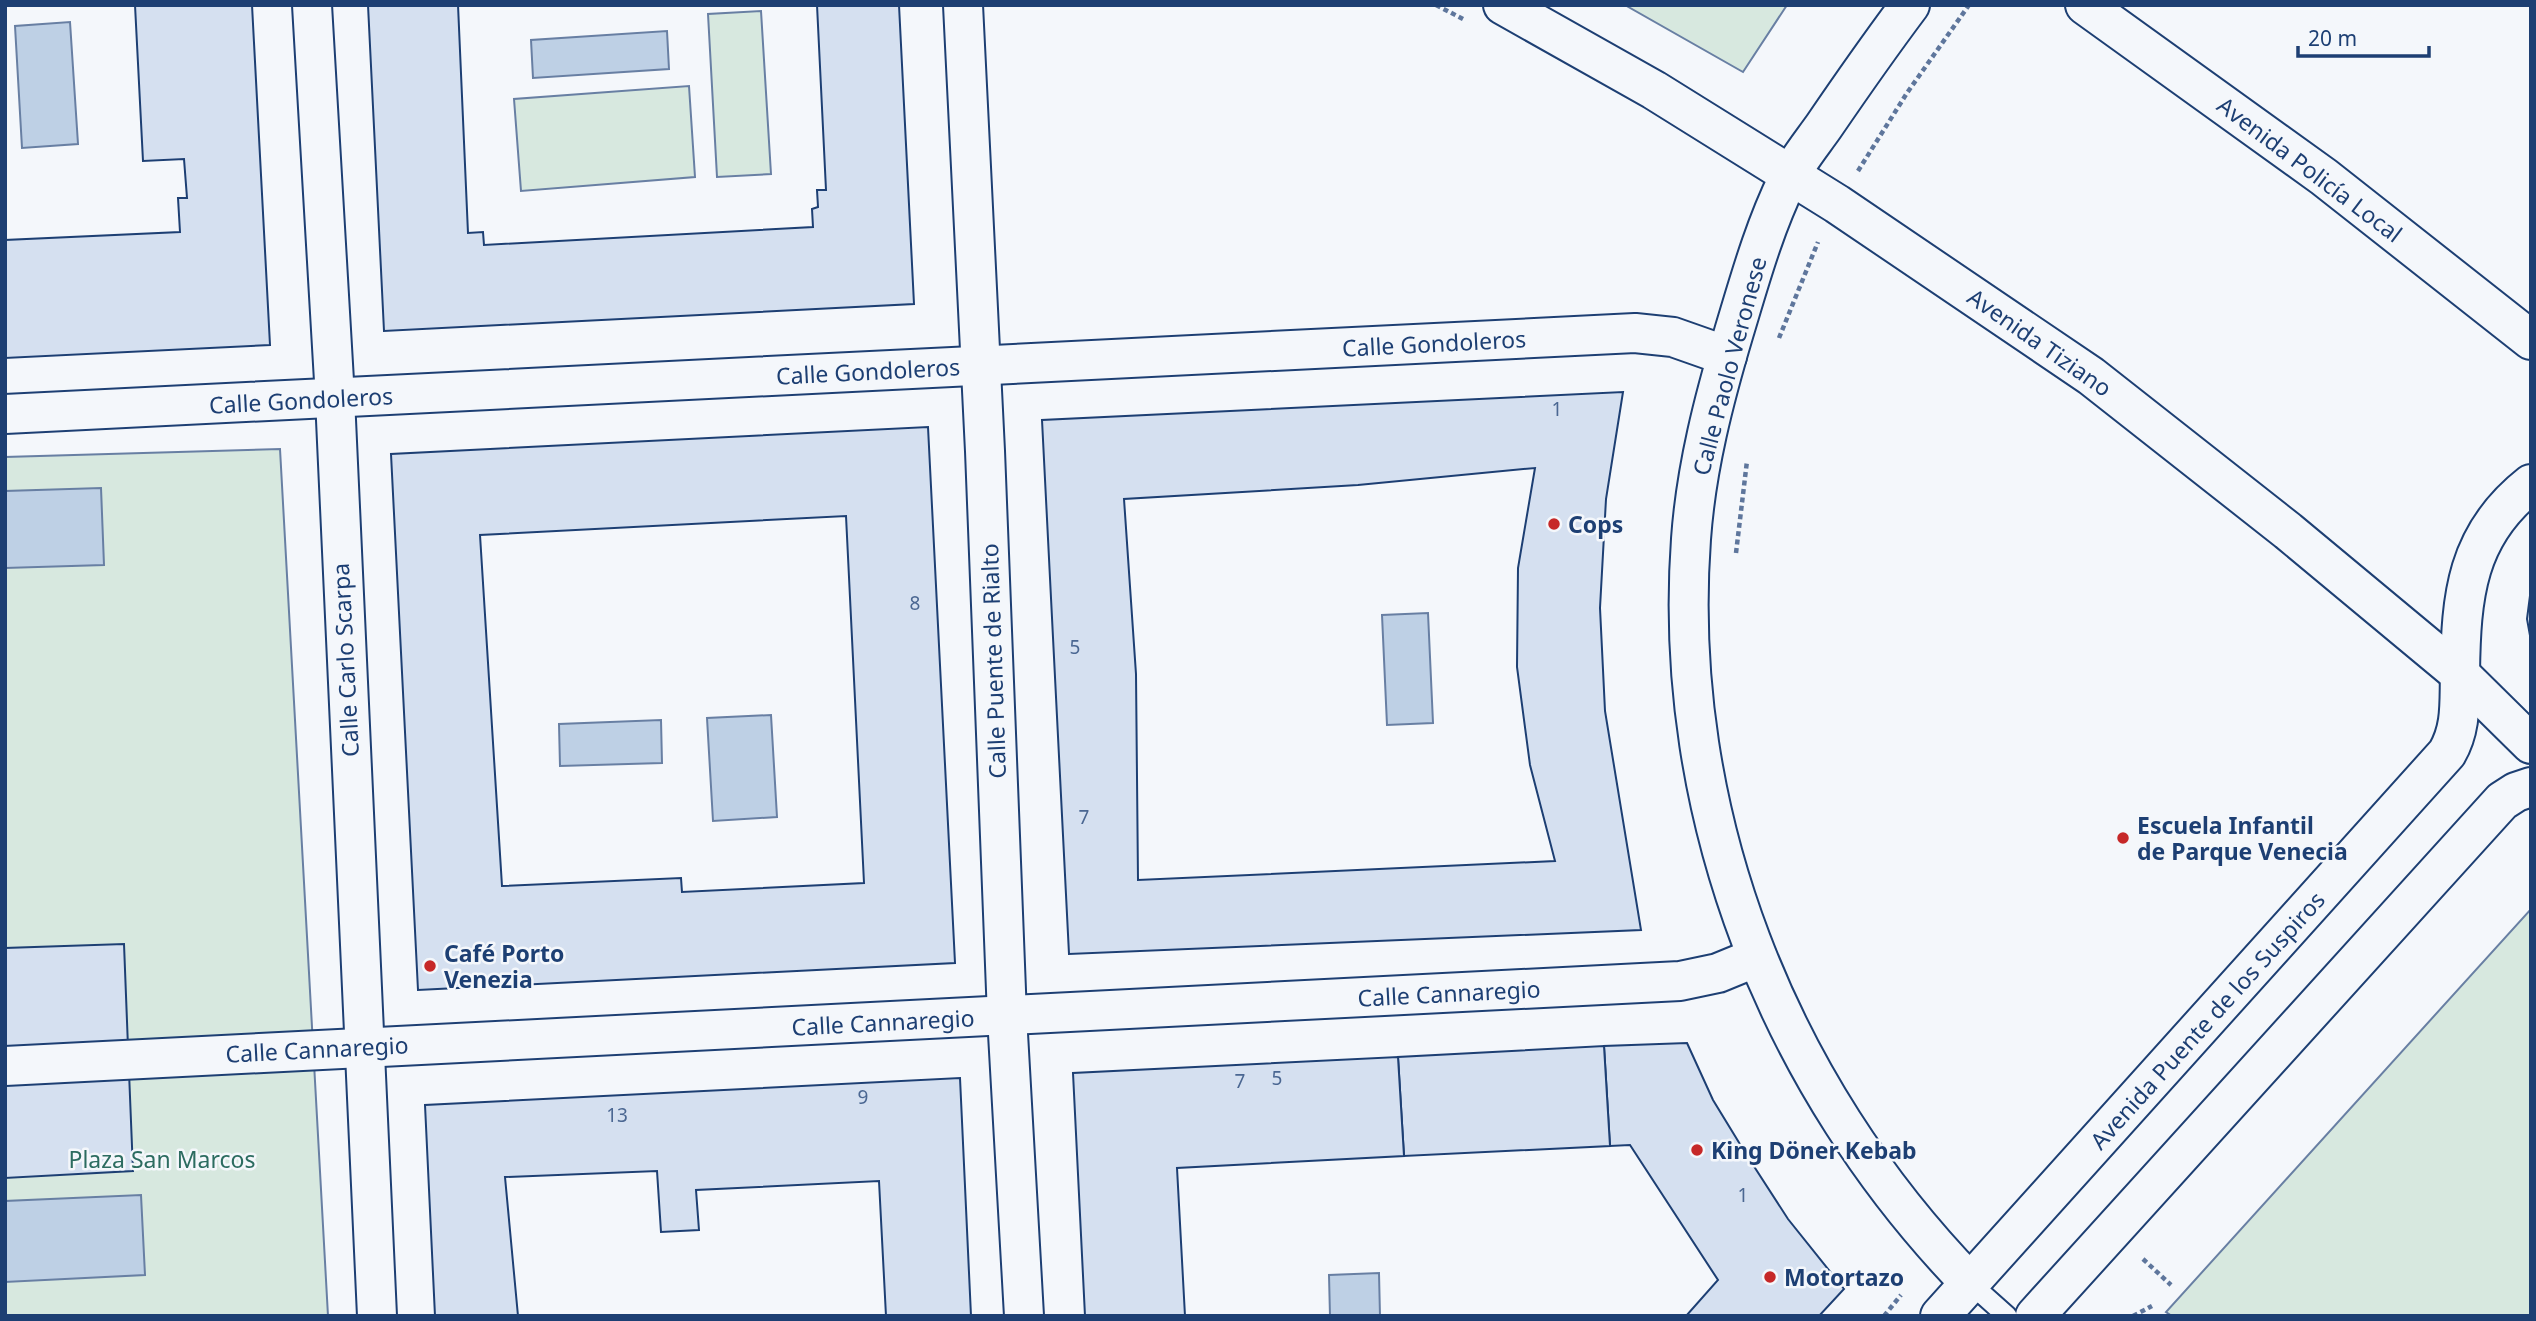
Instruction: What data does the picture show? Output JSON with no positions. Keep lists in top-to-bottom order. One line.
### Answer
{"streets":{"street":["Avenida Policía Local","Avenida Tiziano","Calle Gondoleros","Calle Paolo Veronese","Calle Carlo Scarpa","Calle Puente de Rialto","Calle Cannaregio","Avenida Puente de los Suspiros"]},"crossings":[["Avenida Tiziano","Calle Paolo Veronese"],["Avenida Tiziano","Avenida Puente de los Suspiros"],["Calle Gondoleros","Calle Paolo Veronese"],["Calle Gondoleros","Calle Carlo Scarpa"],["Calle Gondoleros","Calle Puente de Rialto"],["Calle Paolo Veronese","Calle Cannaregio"],["Calle Paolo Veronese","Avenida Puente de los Suspiros"],["Calle Carlo Scarpa","Calle Cannaregio"],["Calle Puente de Rialto","Calle Cannaregio"]],"parks":["Plaza San Marcos"],"places":["Cops","Escuela Infantil de Parque Venecia","Café Porto Venezia","King Döner Kebab","Motortazo"],"house_numbers":["1","8","5","7","5","7","9","13","1"],"scale_bar":"20 m"}
